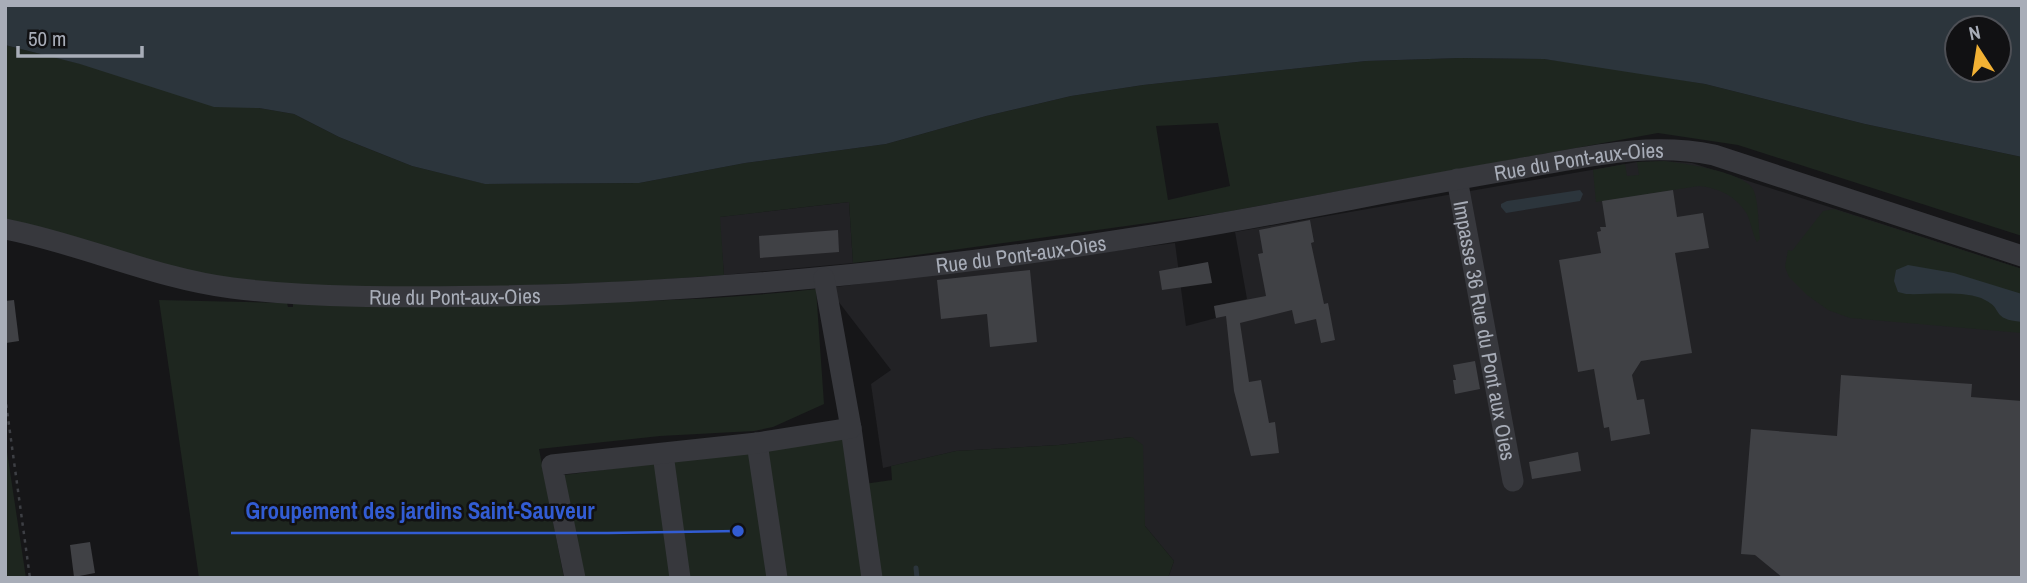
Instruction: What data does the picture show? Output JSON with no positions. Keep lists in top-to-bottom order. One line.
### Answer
{"streets":{"street":["Rue du Pont-aux-Oies","Impasse 36 Rue du Pont aux Oies"]},"crossings":[["Rue du Pont-aux-Oies","Impasse 36 Rue du Pont aux Oies"]],"places":["Groupement des jardins Saint-Sauveur"],"scale_bar":"50 m","north":"top"}
